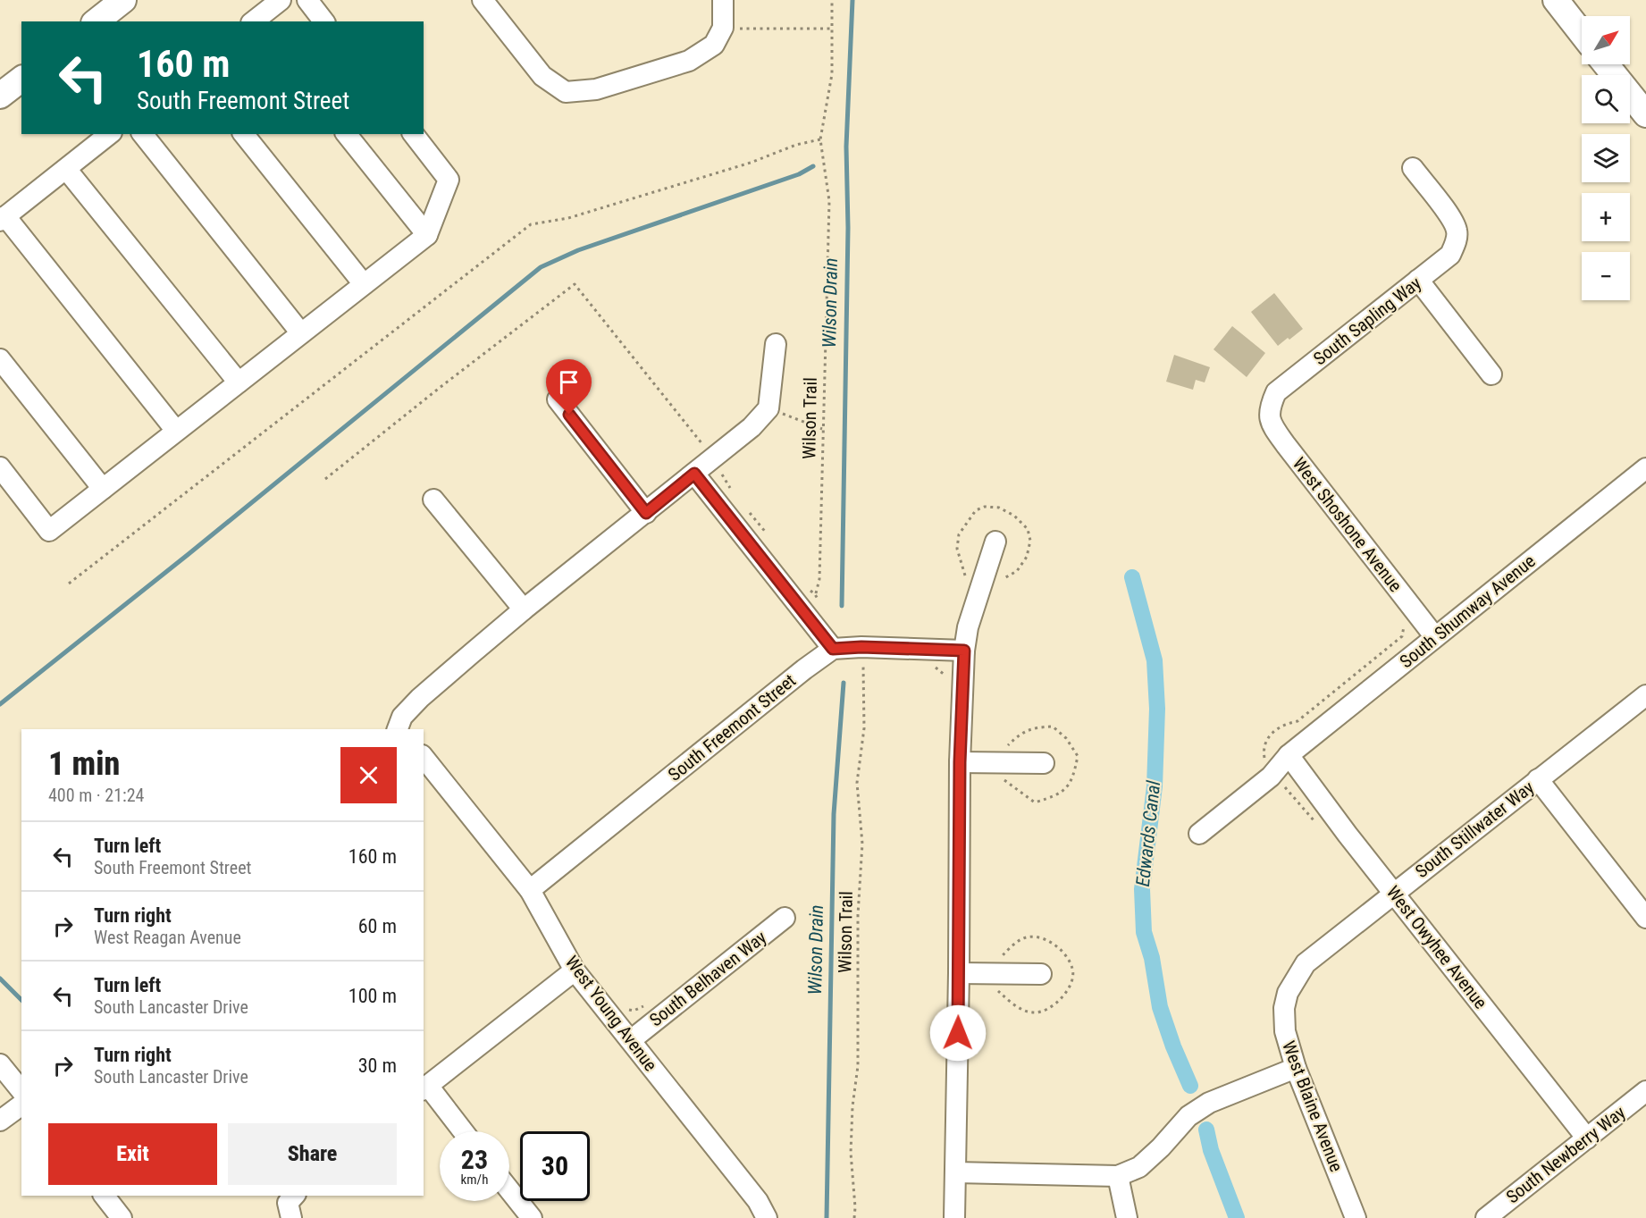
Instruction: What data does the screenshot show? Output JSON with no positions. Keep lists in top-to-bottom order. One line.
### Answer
{"streets":{"street":["South Sapling Way","West Shoshone Avenue","South Shumway Avenue","South Freemont Street","South Stillwater Way","West Owyhee Avenue","South Belhaven Way","West Young Avenue","West Blaine Avenue","South Newberry Way"],"path":["Wilson Trail"]},"crossings":[["South Sapling Way","West Shoshone Avenue"],["West Shoshone Avenue","South Shumway Avenue"],["South Shumway Avenue","West Owyhee Avenue"],["South Freemont Street","West Young Avenue"],["South Stillwater Way","West Owyhee Avenue"],["South Stillwater Way","West Blaine Avenue"],["West Owyhee Avenue","South Newberry Way"],["South Belhaven Way","West Young Avenue"]],"water":["Wilson Drain","Edwards Canal"],"north":"top right","page":{"map_buttons":["+","−"],"turn":["160 m","South Freemont Street"],"heading":["1 min","400 m · 21:24"],"list":[{"name":"Turn left","note":"South Freemont Street","value":"160 m"},{"name":"Turn right","note":"West Reagan Avenue","value":"60 m"},{"name":"Turn left","note":"South Lancaster Drive","value":"100 m"},{"name":"Turn right","note":"South Lancaster Drive","value":"30 m"}],"buttons":["Exit","Share"],"speed":"23 km/h","limit":"30"}}
